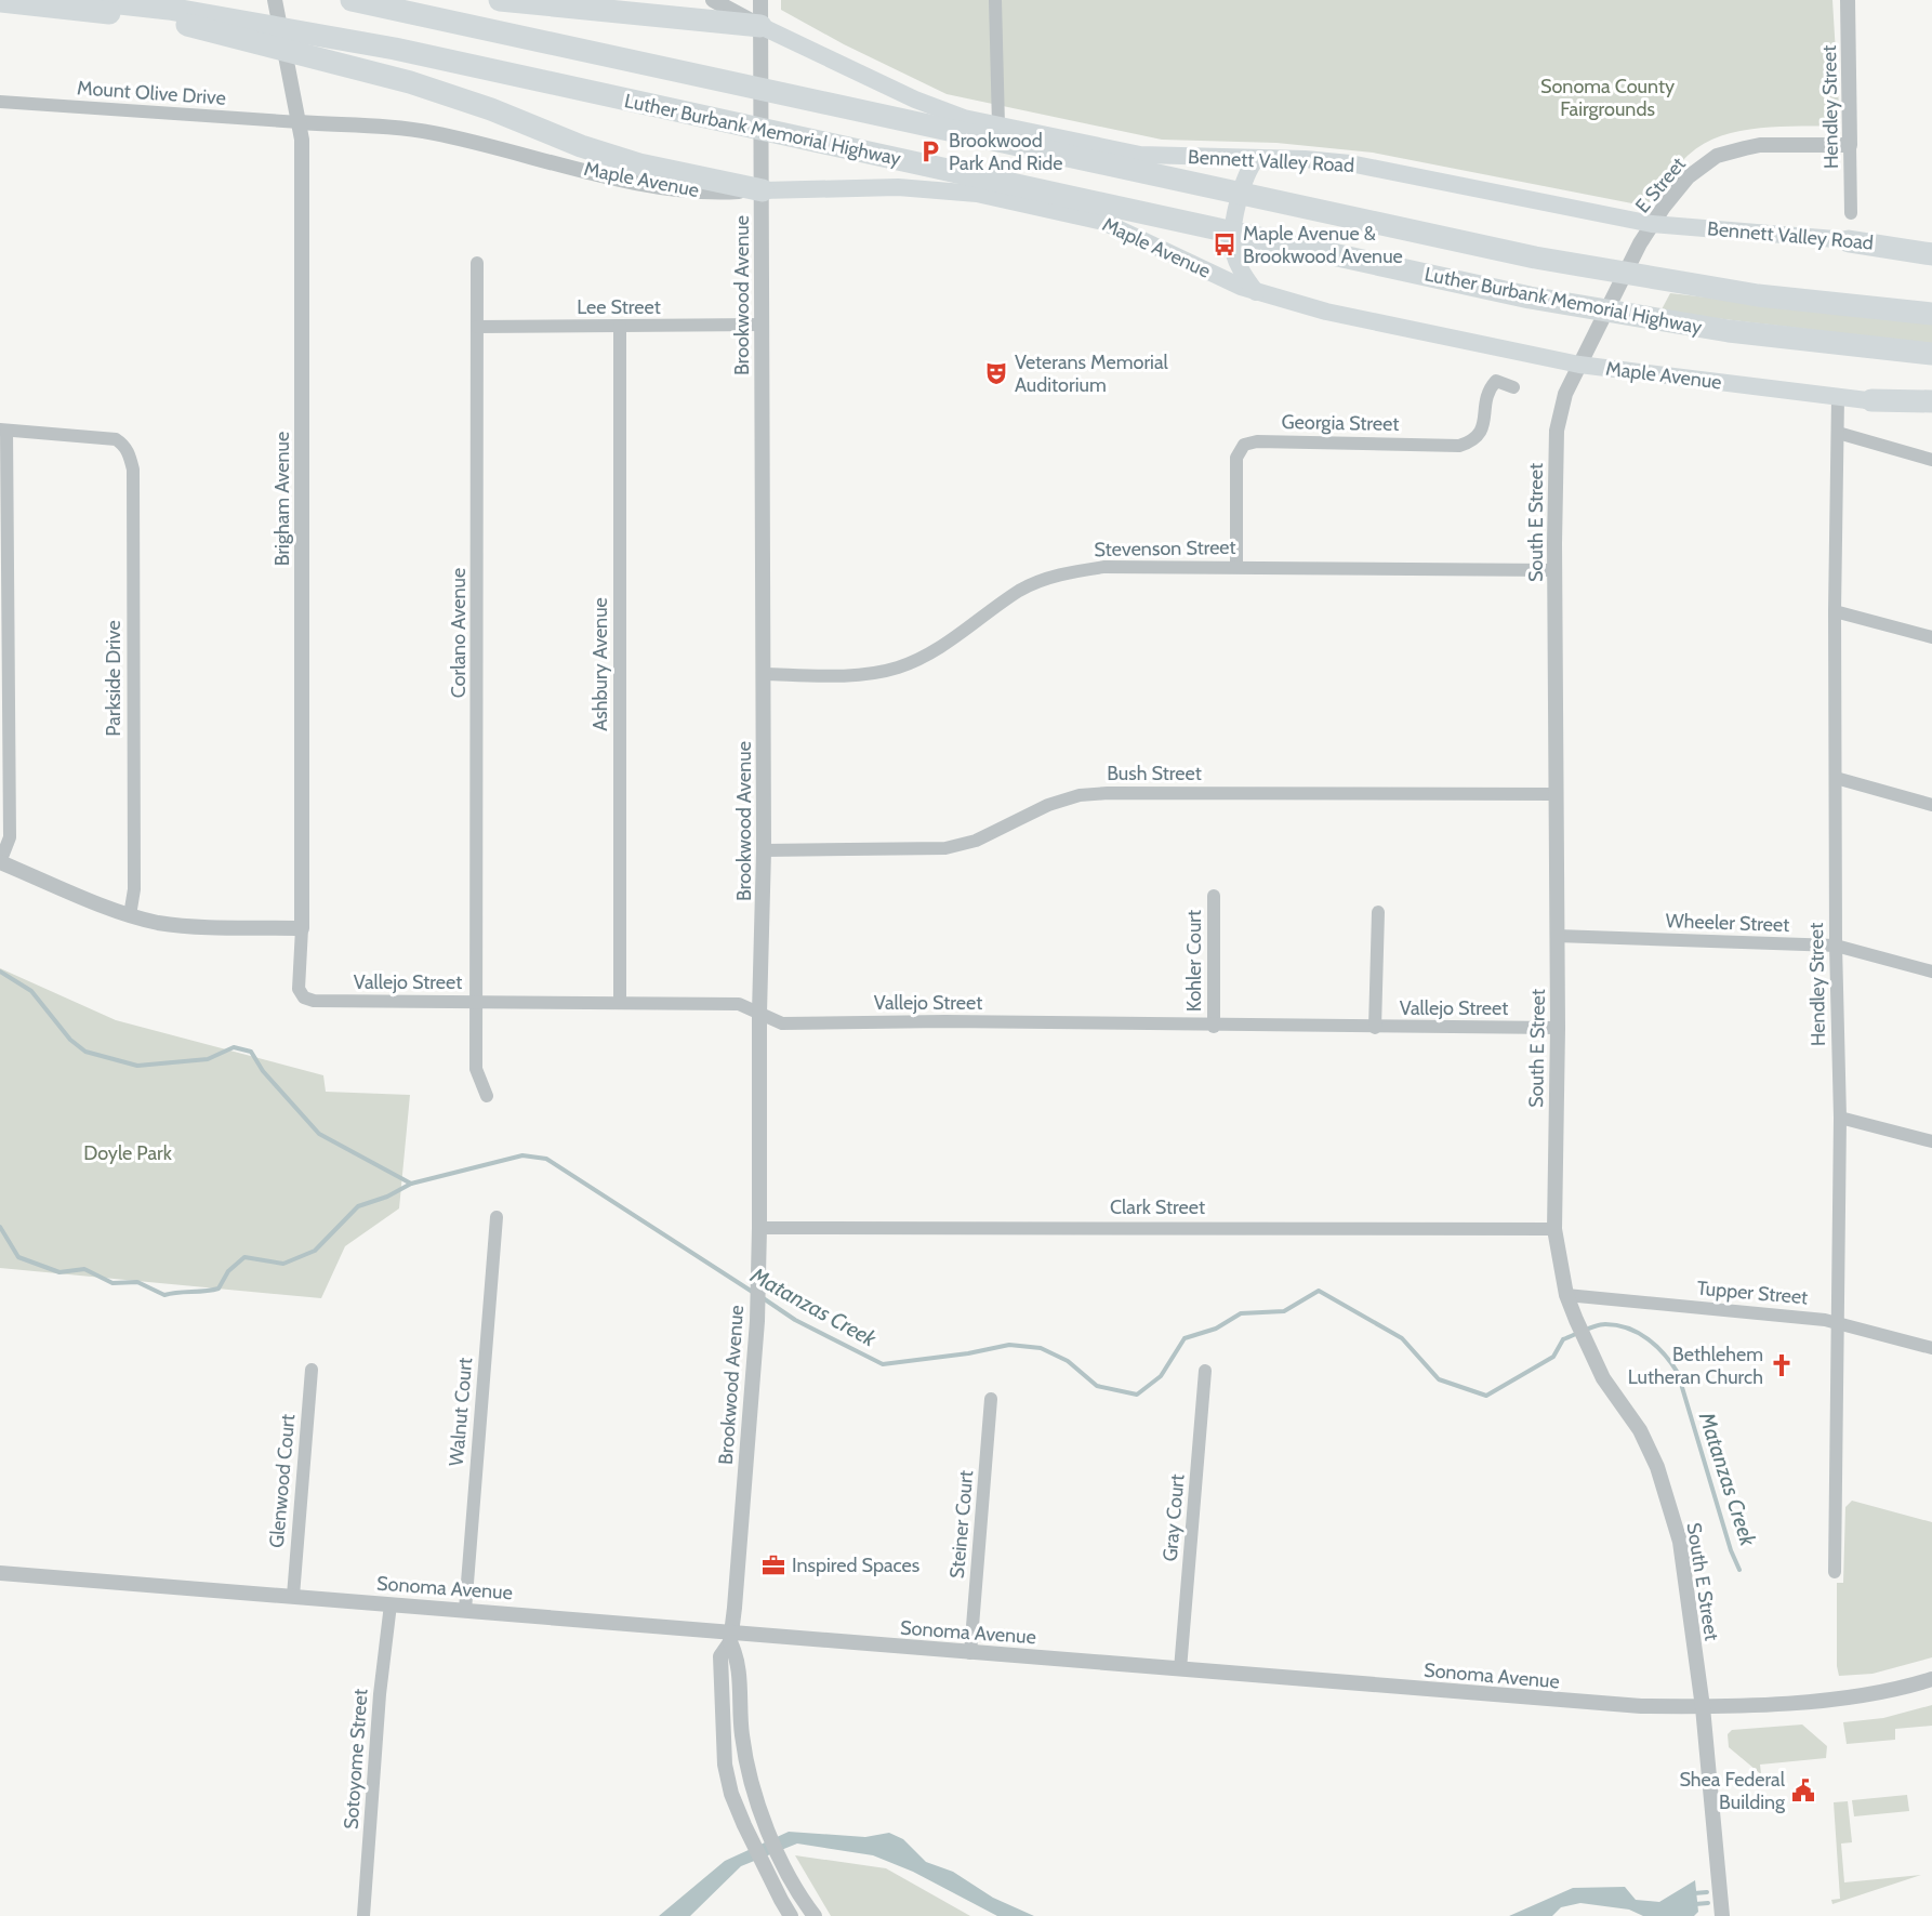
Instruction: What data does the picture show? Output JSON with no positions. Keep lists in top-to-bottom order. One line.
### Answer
{"streets":{"highway":["Luther Burbank Memorial Highway"],"main road":["Bennett Valley Road","Maple Avenue"],"street":["Mount Olive Drive","Hendley Street","E Street","Brookwood Avenue","Lee Street","Georgia Street","Brigham Avenue","South E Street","Stevenson Street","Corlano Avenue","Ashbury Avenue","Parkside Drive","Bush Street","Wheeler Street","Kohler Court","Vallejo Street","Clark Street","Tupper Street","Walnut Court","Glenwood Court","Gray Court","Steiner Court","Sonoma Avenue","Sotoyome Street"]},"crossings":[["Mount Olive Drive","Maple Avenue"],["Mount Olive Drive","Brigham Avenue"],["Hendley Street","Maple Avenue"],["Hendley Street","E Street"],["Hendley Street","Wheeler Street"],["Hendley Street","Tupper Street"],["Bennett Valley Road","E Street"],["Bennett Valley Road","Brookwood Avenue"],["Maple Avenue","E Street"],["Maple Avenue","Brookwood Avenue"],["Maple Avenue","Brigham Avenue"],["Maple Avenue","South E Street"],["E Street","South E Street"],["Brookwood Avenue","Lee Street"],["Brookwood Avenue","Stevenson Street"],["Brookwood Avenue","Bush Street"],["Brookwood Avenue","Vallejo Street"],["Brookwood Avenue","Clark Street"],["Brookwood Avenue","Sonoma Avenue"],["Lee Street","Corlano Avenue"],["Lee Street","Ashbury Avenue"],["Georgia Street","Stevenson Street"],["Brigham Avenue","Vallejo Street"],["South E Street","Stevenson Street"],["South E Street","Bush Street"],["South E Street","Wheeler Street"],["South E Street","Vallejo Street"],["South E Street","Clark Street"],["South E Street","Tupper Street"],["South E Street","Sonoma Avenue"],["Corlano Avenue","Vallejo Street"],["Ashbury Avenue","Vallejo Street"],["Kohler Court","Vallejo Street"],["Walnut Court","Sonoma Avenue"],["Glenwood Court","Sonoma Avenue"],["Gray Court","Sonoma Avenue"],["Steiner Court","Sonoma Avenue"],["Sonoma Avenue","Sotoyome Street"]],"water":["Matanzas Creek"],"parks":["Sonoma County Fairgrounds","Doyle Park"],"places":{"parking":["Brookwood Park And Ride"],"bus stop":["Maple Avenue & Brookwood Avenue"],"theatre":["Veterans Memorial Auditorium"],"church":["Bethlehem Lutheran Church"],"office":["Inspired Spaces"],"public building":["Shea Federal Building"]}}
